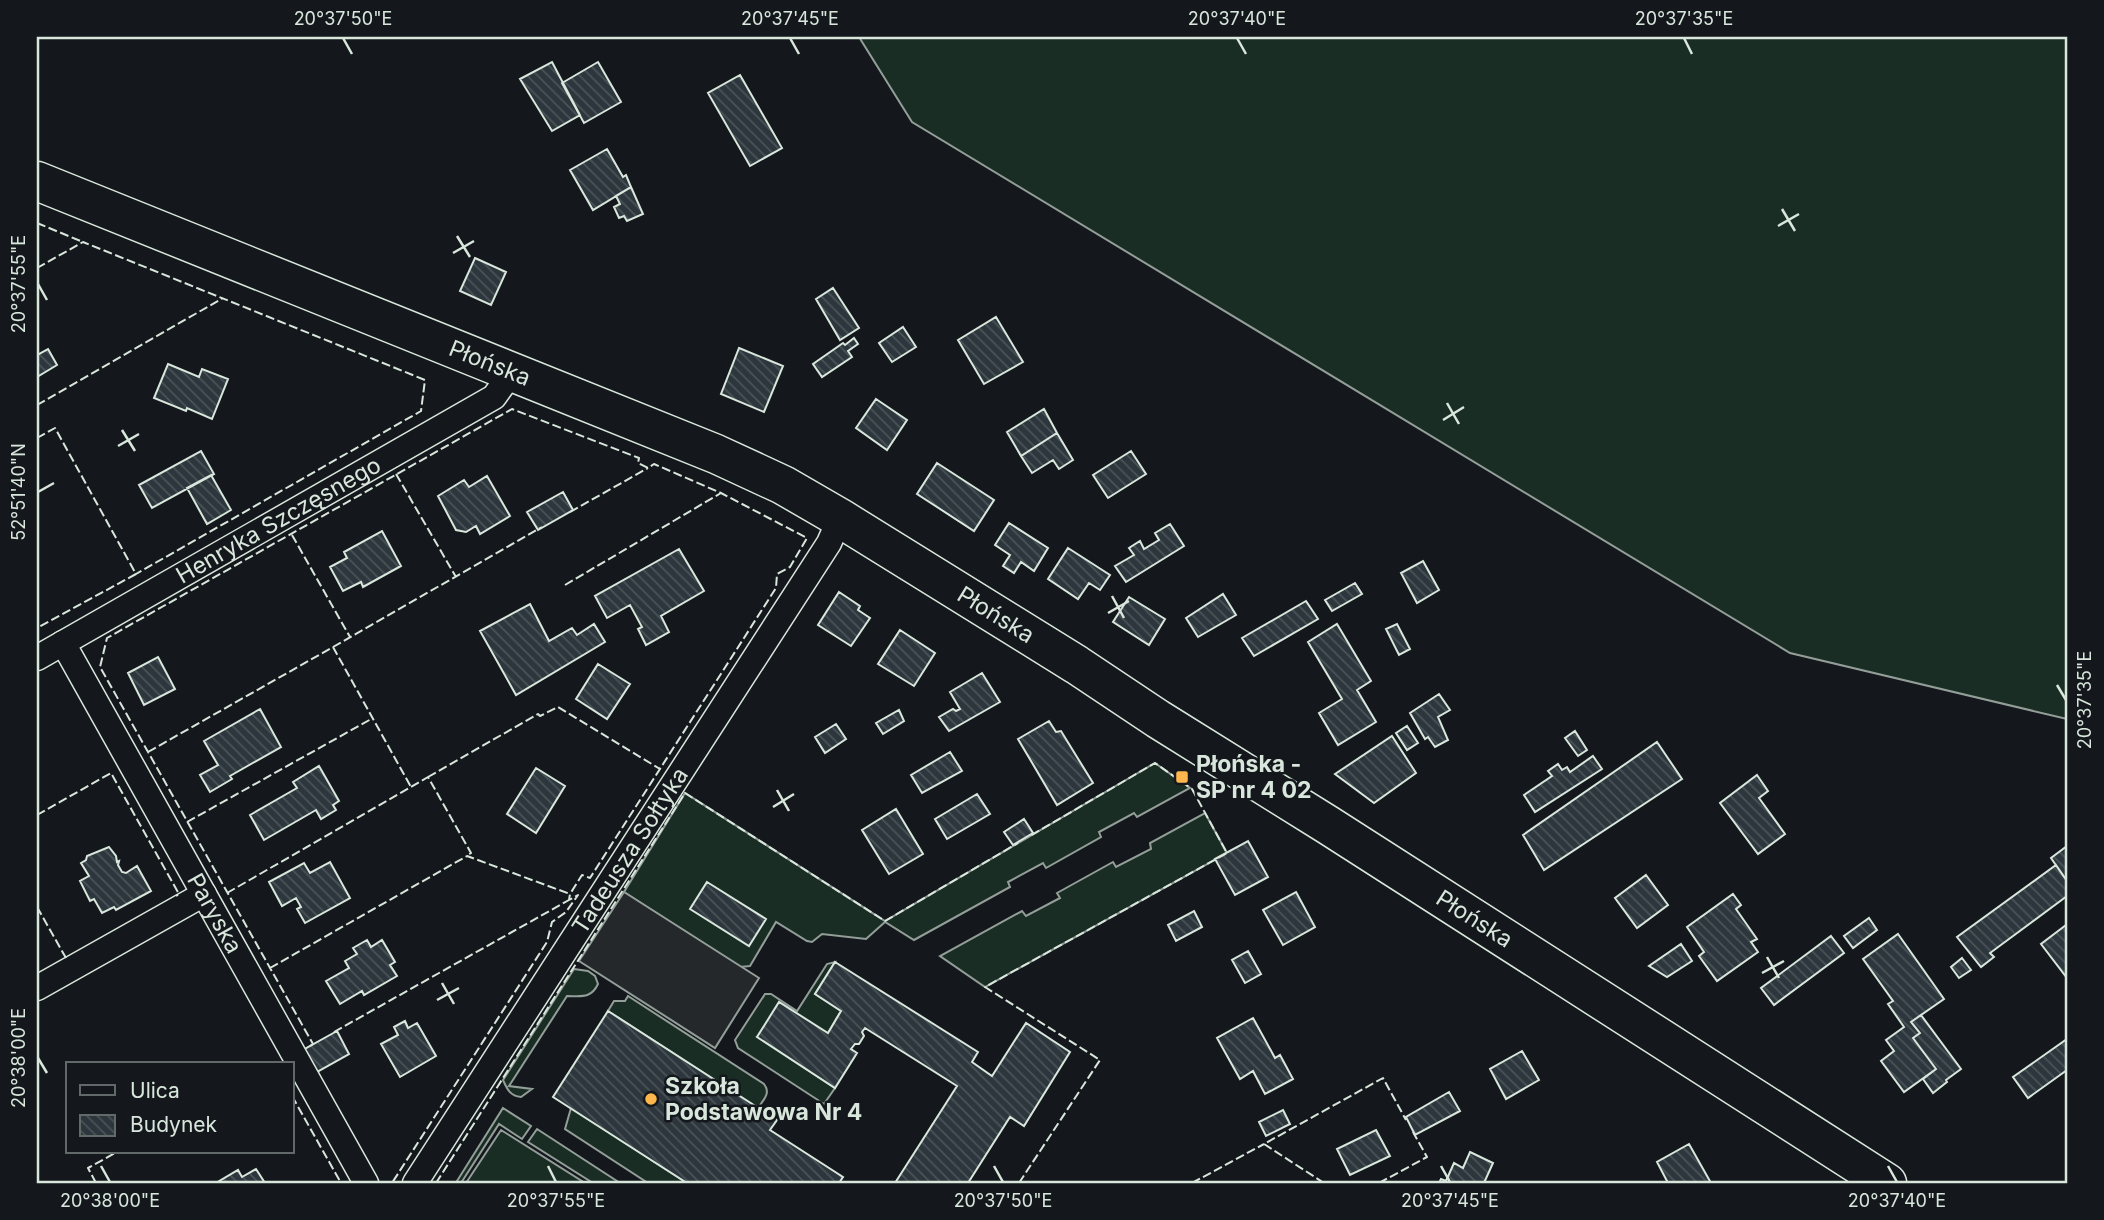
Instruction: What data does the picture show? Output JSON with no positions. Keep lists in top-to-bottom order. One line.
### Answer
{"streets":{"main road":["Płońska"],"street":["Henryka Szczęsnego","Tadeusza Sołtyka","Paryska"]},"crossings":[["Płońska","Henryka Szczęsnego"],["Płońska","Tadeusza Sołtyka"],["Henryka Szczęsnego","Paryska"]],"places":{"transit":["Płońska - SP nr 4 02"],"other":["Szkoła Podstawowa Nr 4"]},"legend":["Ulica","Budynek"],"coordinates":["20°37'50\"E","20°37'45\"E","20°37'40\"E","20°37'35\"E","20°37'55\"E","52°51'40\"N","20°38'00\"E"]}
